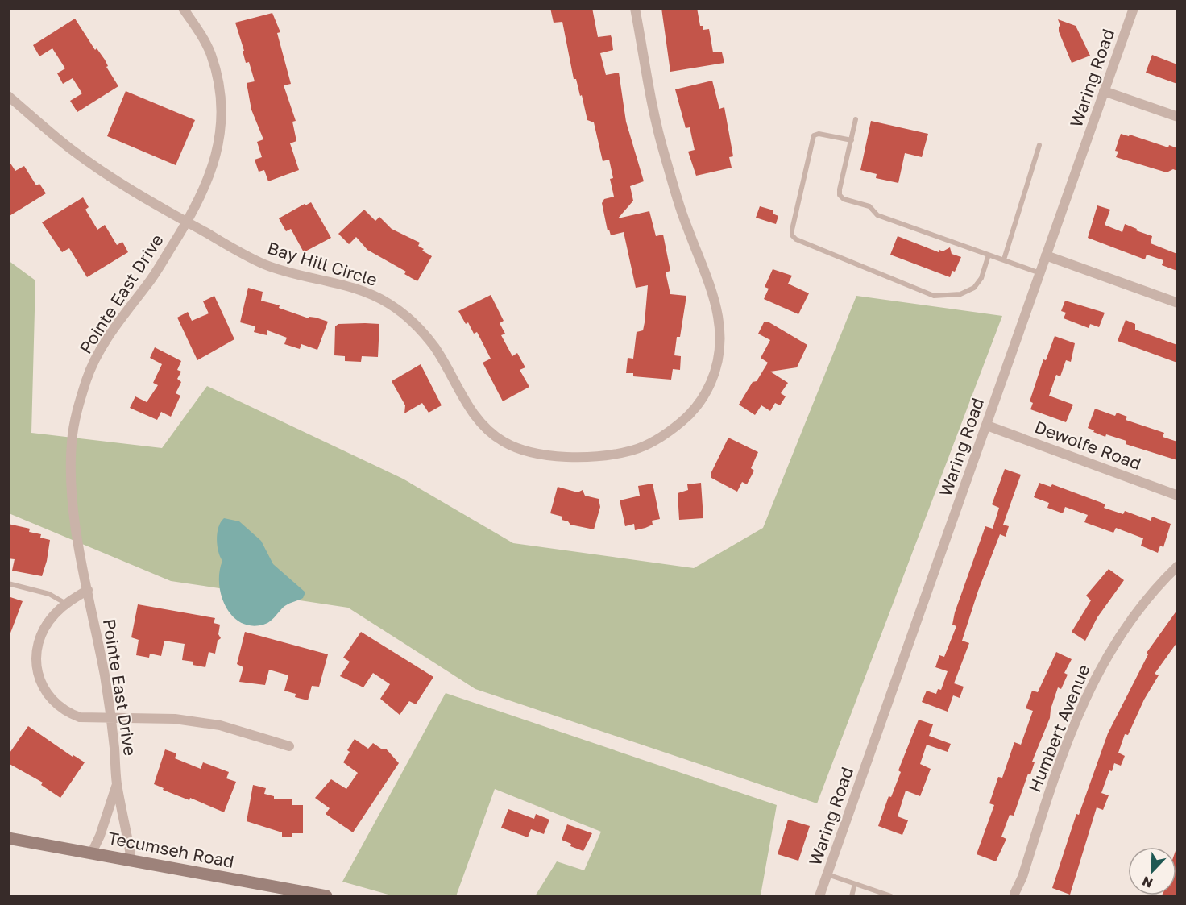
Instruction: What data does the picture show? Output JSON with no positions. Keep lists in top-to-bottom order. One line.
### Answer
{"streets":{"street":["Waring Road","Bay Hill Circle","Pointe East Drive","Dewolfe Road","Humbert Avenue","Tecumseh Road"]},"crossings":[["Waring Road","Dewolfe Road"],["Bay Hill Circle","Pointe East Drive"],["Pointe East Drive","Tecumseh Road"]],"north":"bottom left"}
